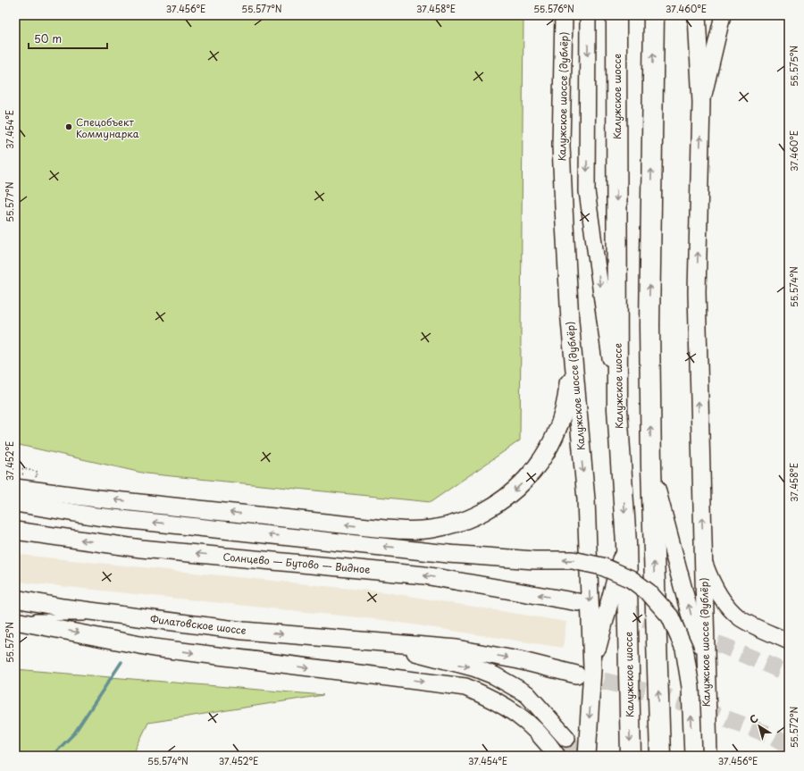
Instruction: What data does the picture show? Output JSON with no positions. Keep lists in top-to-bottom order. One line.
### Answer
{"streets":{"highway":["Калужское шоссе"],"main road":["Калужское шоссе (дублёр)","Солнцево — Бутово — Видное","Филатовское шоссе"]},"places":["Спецобъект Коммунарка"],"scale_bar":"50 m","north":"top left","coordinates":["37.456°E","55.577°N","37.458°E","55.576°N","37.460°E","55.575°N","37.454°E","55.574°N","37.452°E","55.572°N"]}
